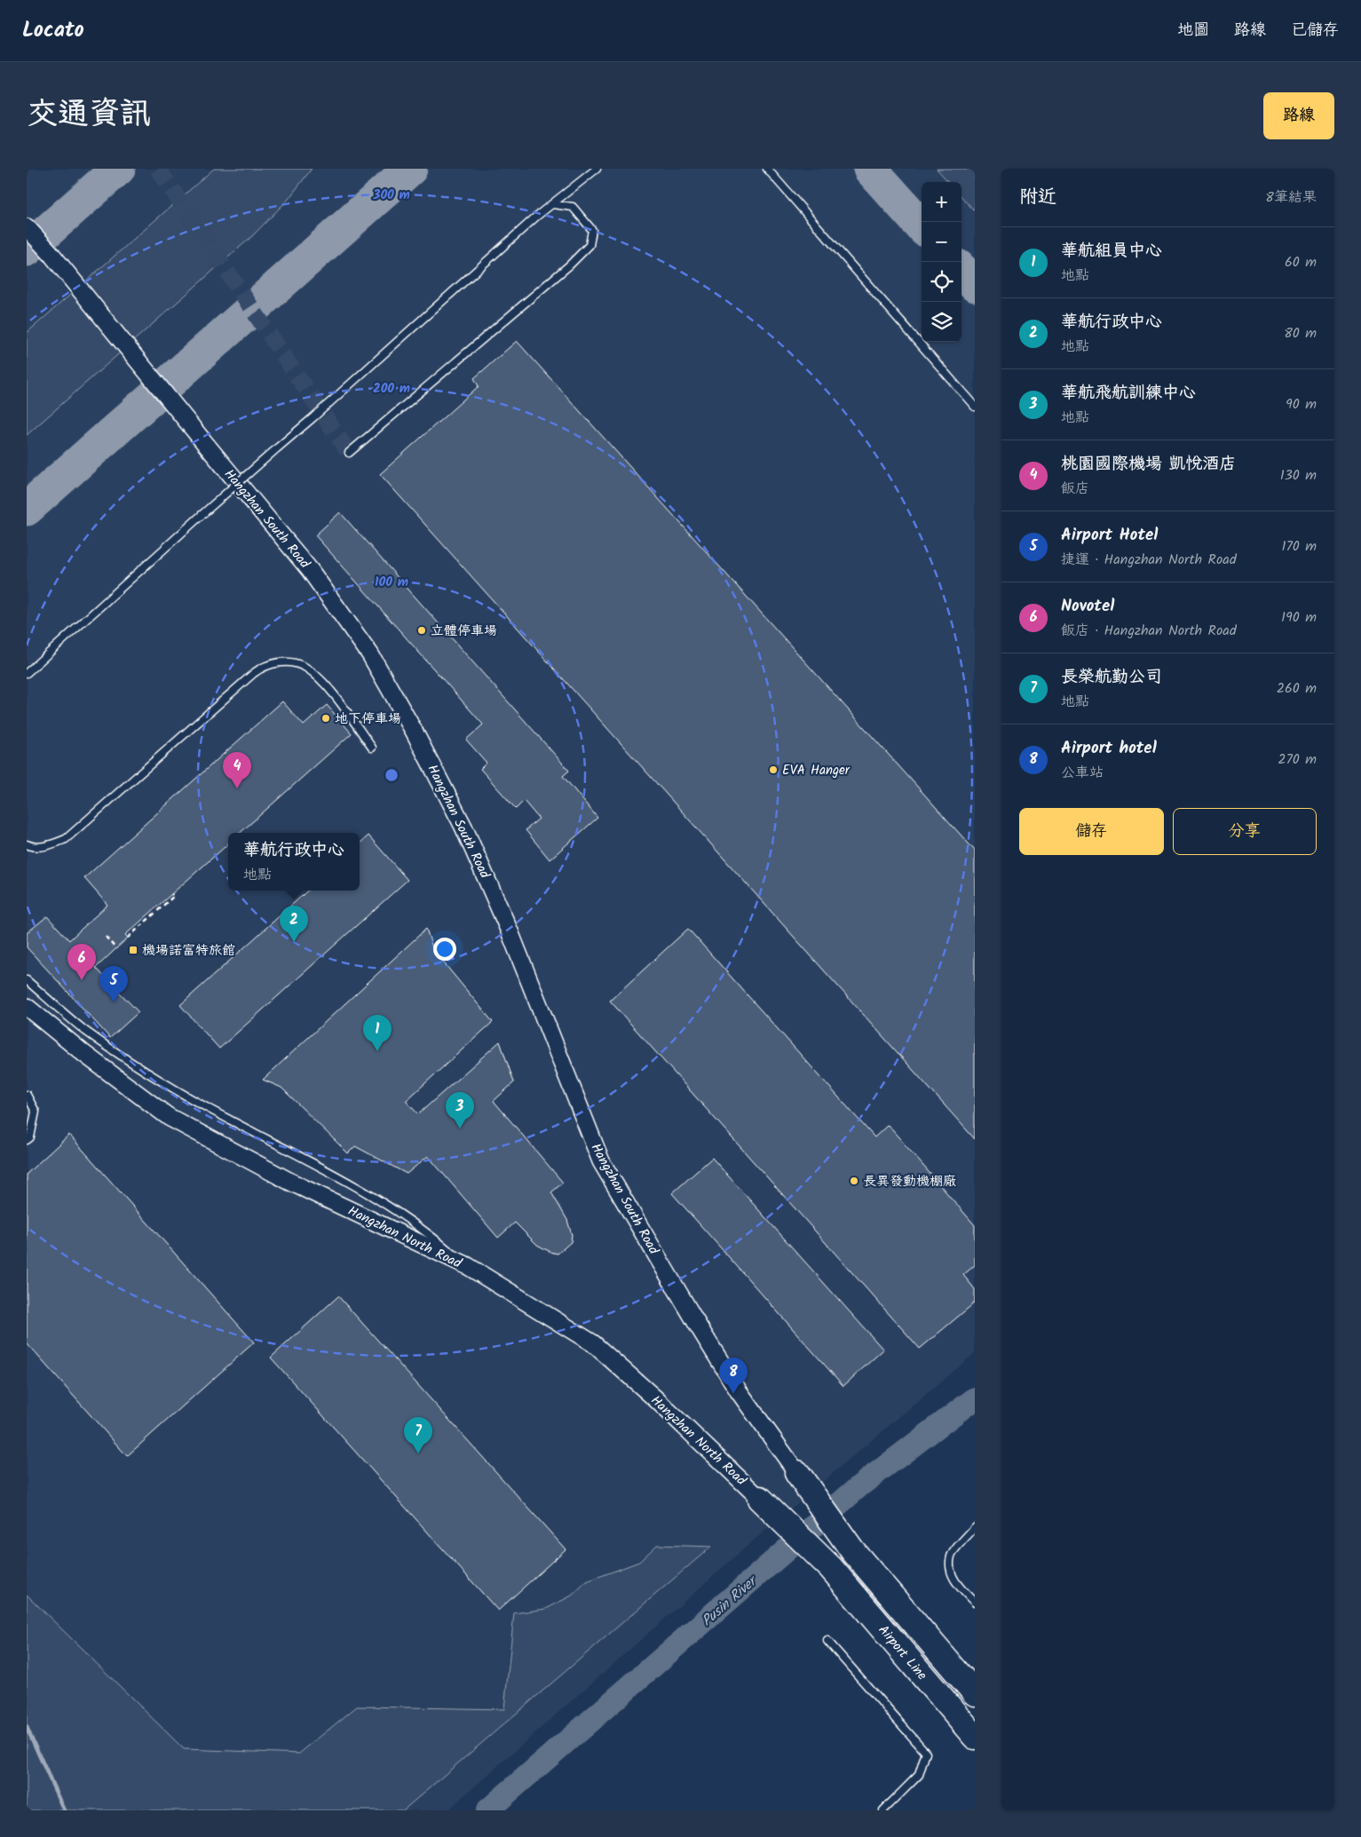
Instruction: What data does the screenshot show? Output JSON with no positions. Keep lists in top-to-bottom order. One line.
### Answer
{"streets":{"highway":["Airport Line"],"street":["Hangzhan South Road","Hangzhan North Road"]},"crossings":[["Hangzhan South Road","Airport Line"],["Hangzhan North Road","Airport Line"]],"water":["Pusin River"],"places":{"other":["立體停車場","地下停車場","EVA Hanger","長異發動機棚廠"],"transit":["機場諾富特旅館"]},"page":{"header":"Locato","nav":["地圖","路線","已儲存"],"title":"交通資訊","buttons":["路線",["儲存","分享"]],"heading":["附近","8筆結果"],"map_buttons":["+","−"],"list":[{"mark":"1","name":"華航組員中心","note":"地點","value":"60 m"},{"mark":"2","name":"華航行政中心","note":"地點","value":"80 m"},{"mark":"3","name":"華航飛航訓練中心","note":"地點","value":"90 m"},{"mark":"4","name":"桃園國際機場 凱悅酒店","note":"飯店","value":"130 m"},{"mark":"5","name":"Airport Hotel","note":"捷運 · Hangzhan North Road","value":"170 m"},{"mark":"6","name":"Novotel","note":"飯店 · Hangzhan North Road","value":"190 m"},{"mark":"7","name":"長榮航勤公司","note":"地點","value":"260 m"},{"mark":"8","name":"Airport hotel","note":"公車站","value":"270 m"}],"pins":["4","2","6","5","1","3","8","7"],"popup":["華航行政中心","地點"]},"rings":["300 m","200 m","100 m"]}
